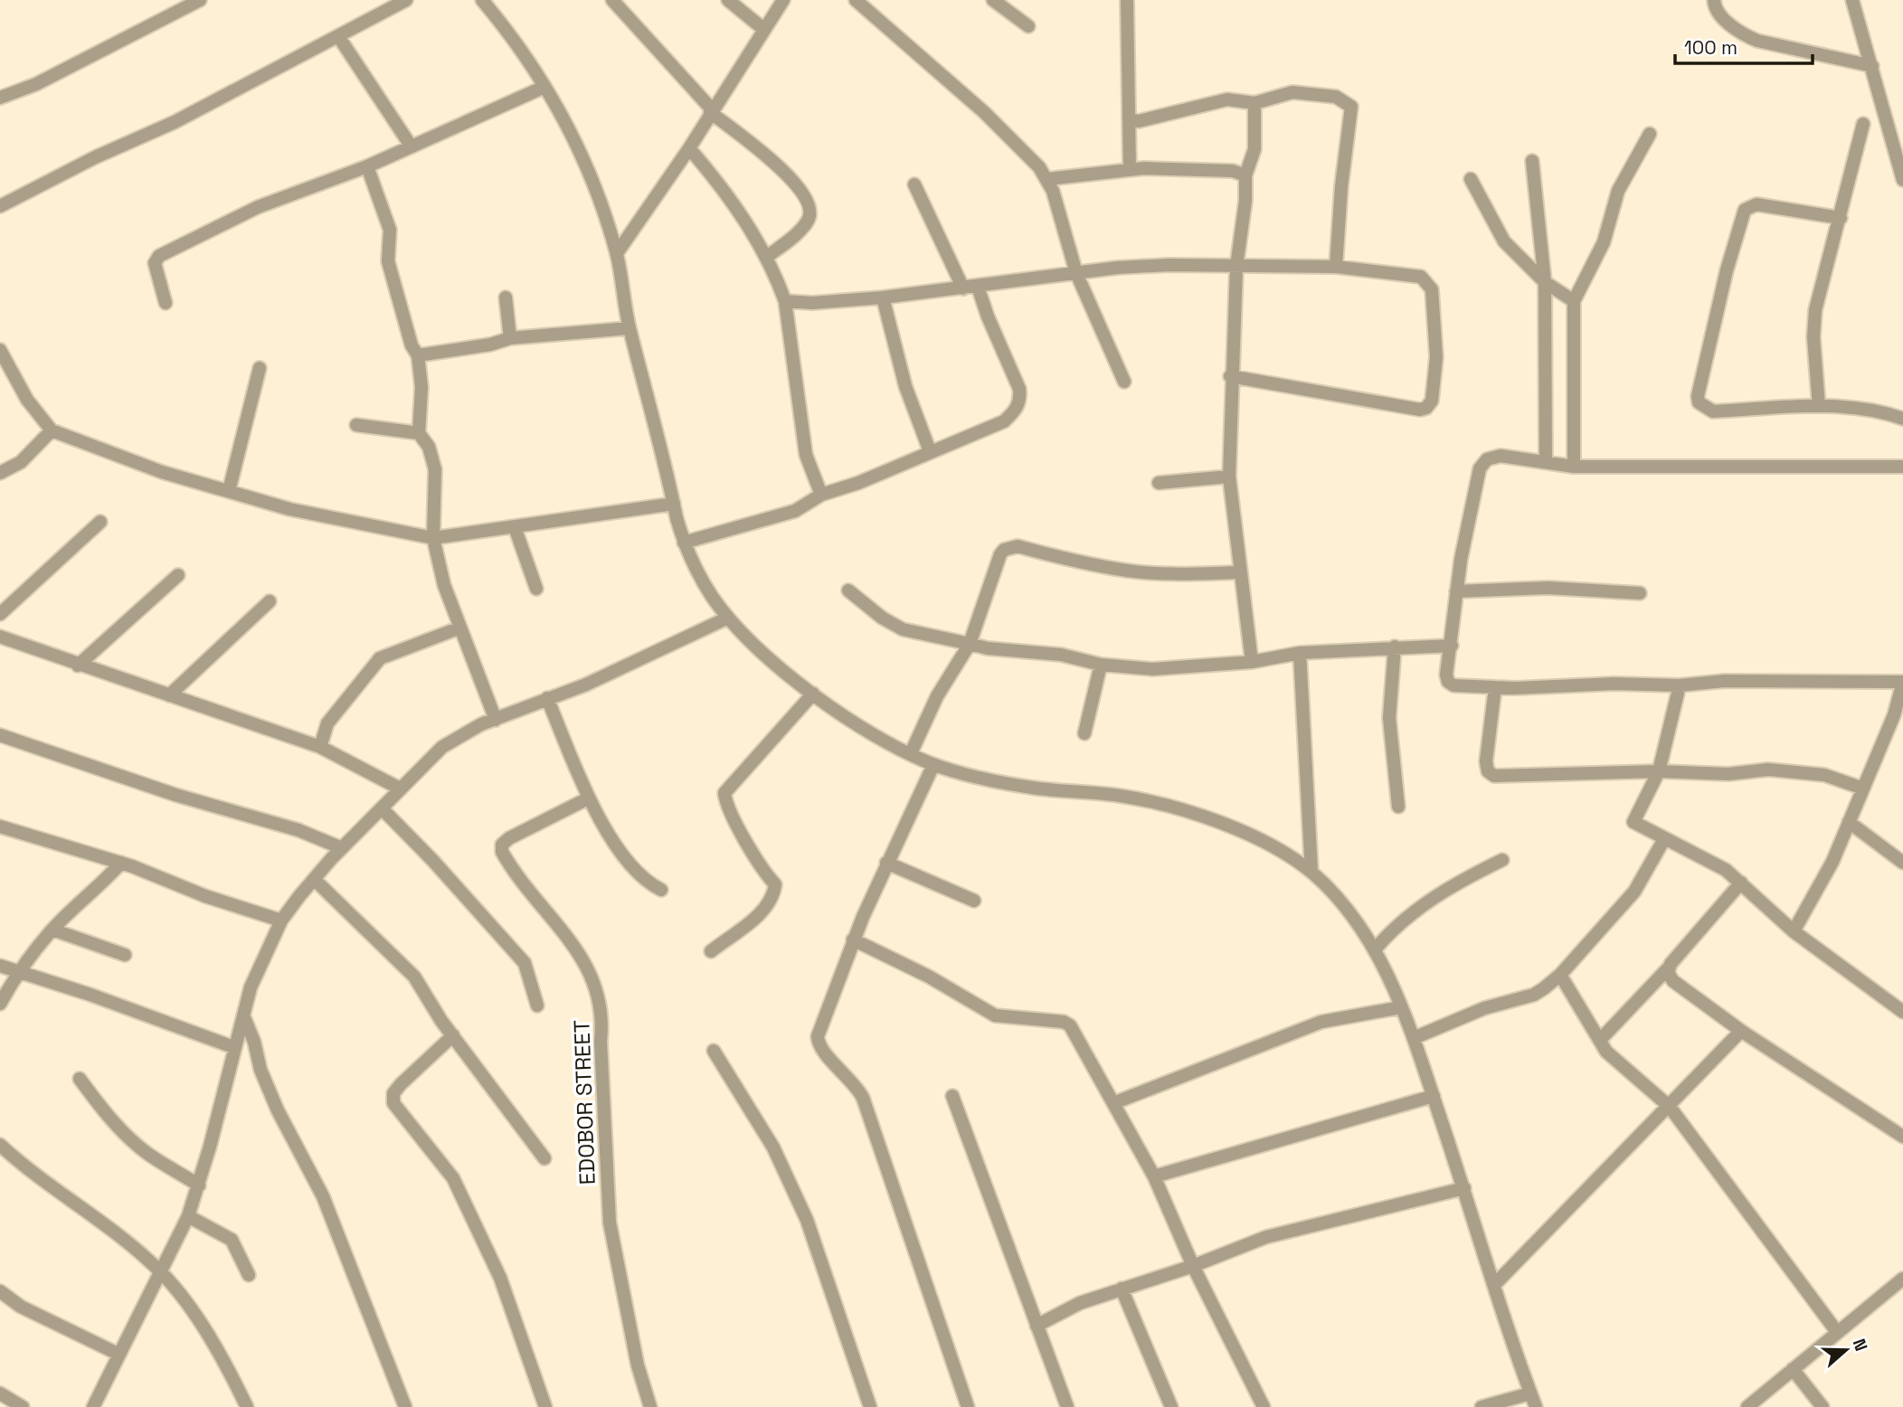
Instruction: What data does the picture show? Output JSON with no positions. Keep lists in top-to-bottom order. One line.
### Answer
{"streets":{"street":["EDOBOR STREET"]},"scale_bar":"100 m","north":"right"}
